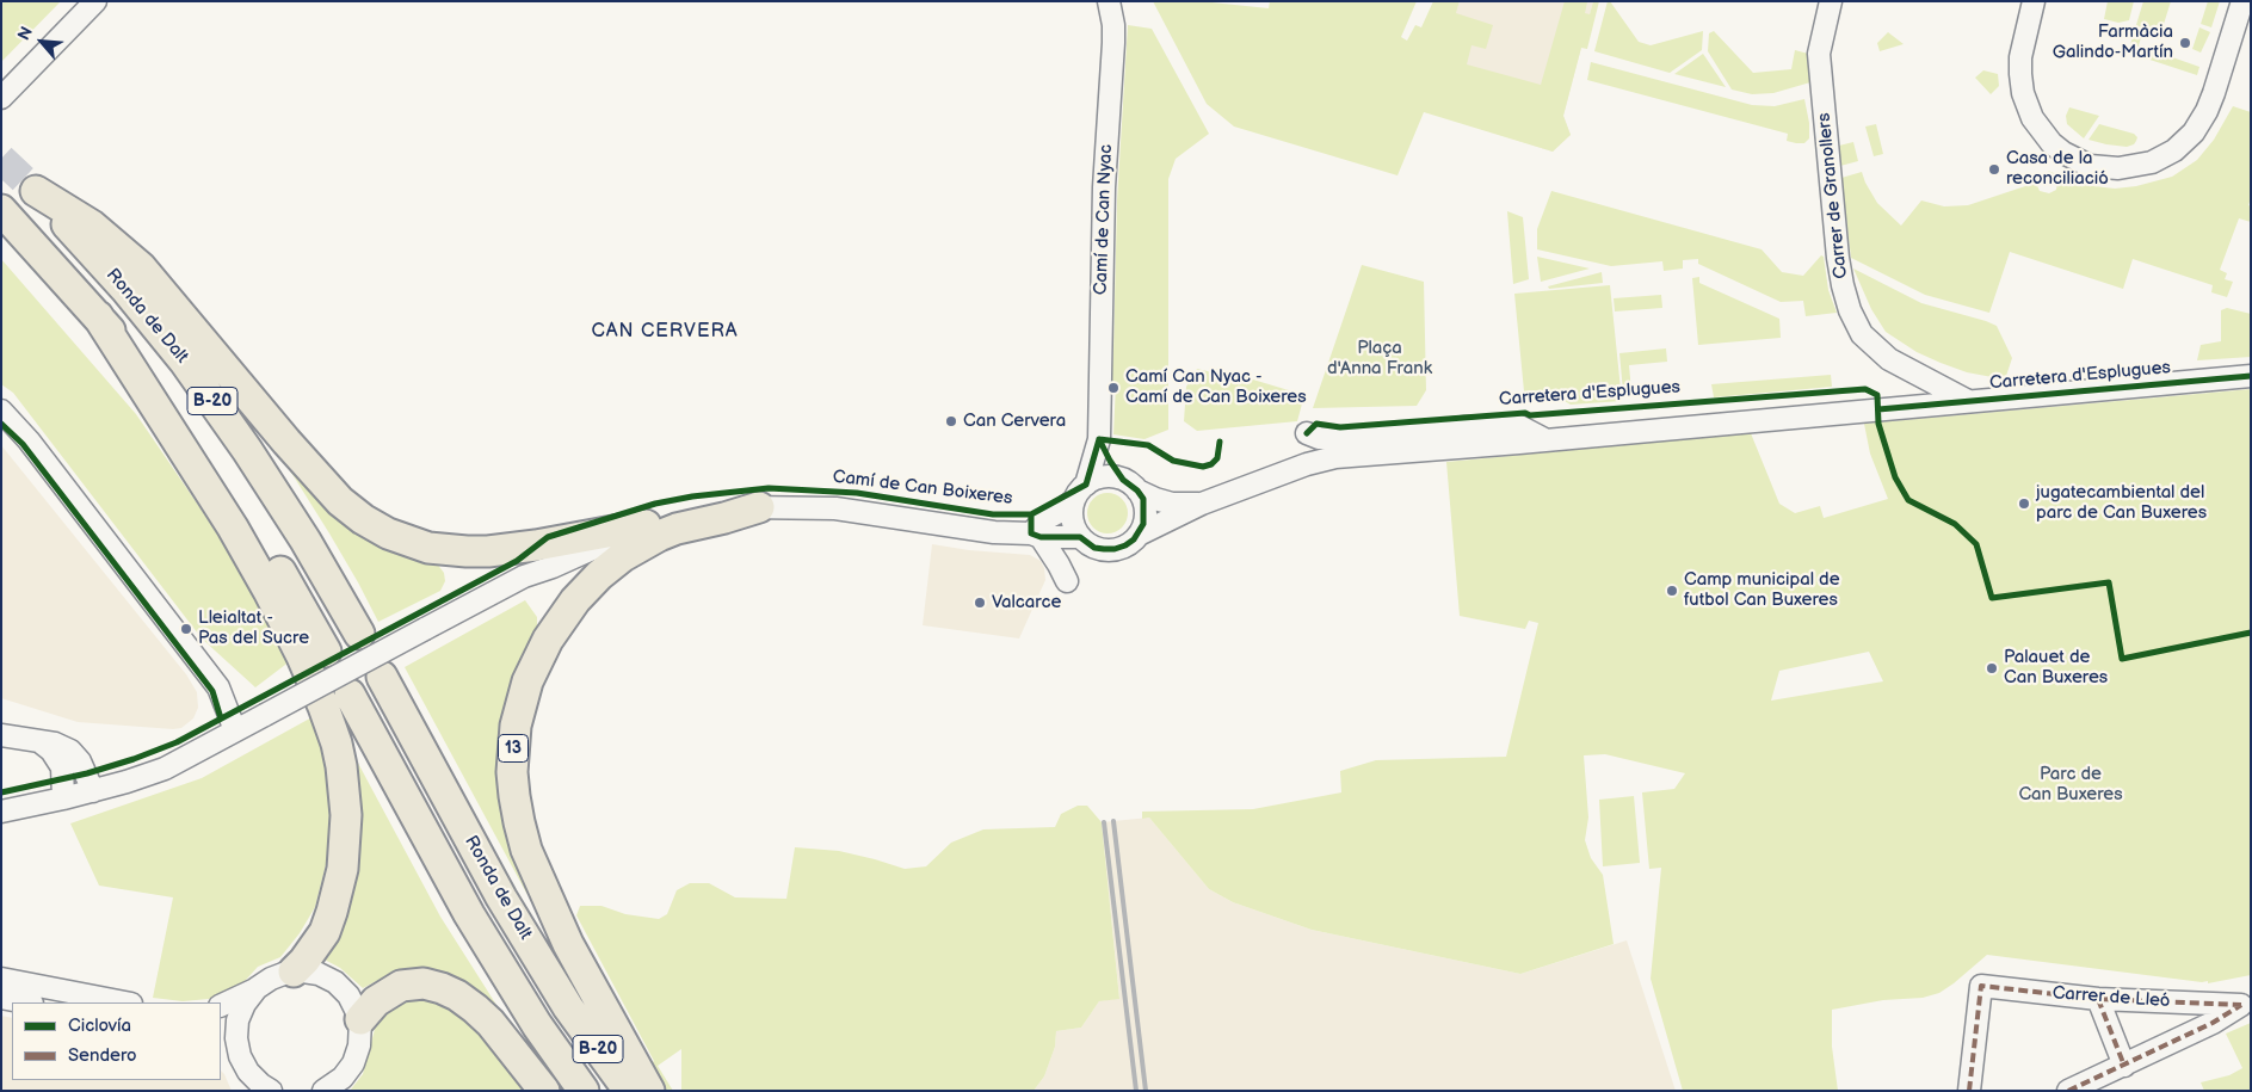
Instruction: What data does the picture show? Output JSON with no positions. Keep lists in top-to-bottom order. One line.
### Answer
{"streets":{"highway":["Ronda de Dalt","B-20","13"],"street":["Carrer de Granollers","Camí de Can Nyac","Carretera d'Esplugues","Camí de Can Boixeres","Carrer de Lleó"]},"crossings":[["Carrer de Granollers","Carretera d'Esplugues"],["Camí de Can Nyac","Carretera d'Esplugues"],["Camí de Can Nyac","Camí de Can Boixeres"],["Ronda de Dalt","Camí de Can Boixeres"],["Carretera d'Esplugues","Camí de Can Boixeres"],["Camí de Can Boixeres","13"]],"districts":["CAN CERVERA"],"parks":["Plaça d'Anna Frank","Parc de Can Buxeres"],"places":["Farmàcia Galindo-Martín","Casa de la reconciliació","Camí Can Nyac - Camí de Can Boixeres","Can Cervera","jugatecambiental del parc de Can Buxeres","Camp municipal de futbol Can Buxeres","Valcarce","Lleialtat - Pas del Sucre","Palauet de Can Buxeres"],"legend":["Ciclovía","Sendero"],"north":"top left"}
